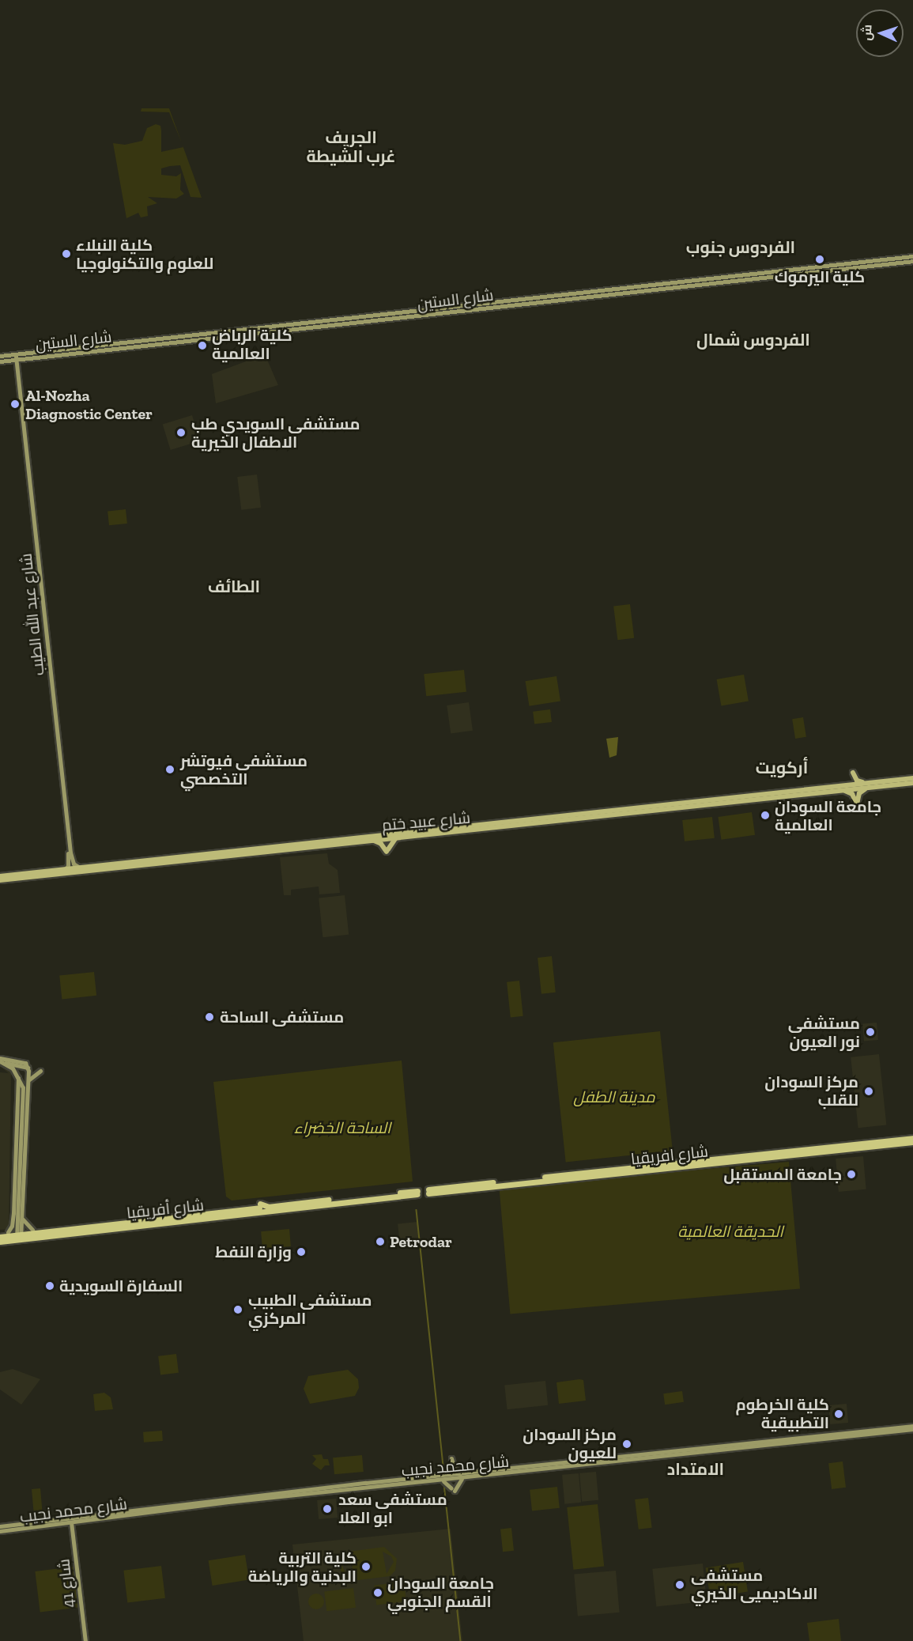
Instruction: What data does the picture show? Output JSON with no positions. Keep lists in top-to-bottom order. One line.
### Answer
{"streets":{"highway":["شارع افريقيا","شارع أفريقيا"],"main road":["شارع الستين","شارع عبد الله الطيب","شارع عبيد ختم","شارع محمد نجيب","شارع 41"]},"crossings":[["شارع الستين","شارع عبد الله الطيب"],["شارع عبد الله الطيب","شارع عبيد ختم"],["شارع محمد نجيب","شارع 41"]],"districts":["الجريف غرب الشيطة","الفردوس جنوب","الفردوس شمال","الطائف","أركويت","الامتداد"],"parks":["مدينة الطفل","الساحة الخضراء","الحديقة العالمية"],"places":["كلية النبلاء للعلوم والتكنولوجيا","كلية اليرموك","كلية الرباض العالمية","Al-Nozha Diagnostic Center","مستشفى السويدي طب الاطفال الخيرية","مستشفى فيوتشر التخصصي","جامعة السودان العالمية","مستشفى الساحة","مستشفى نور العيون","مركز السودان للقلب","جامعة المستقبل","Petrodar","وزارة النفط","السفارة السويدية","مستشفى الطبيب المركزي","كلية الخرطوم التطبيقية","مركز السودان للعيون","مستشفى سعد ابو العلا","كلية التربية البدنية والرياضة","مستشفى الاكاديميى الخيري","جامعة السودان القسم الجنوبي"],"north":"left"}
